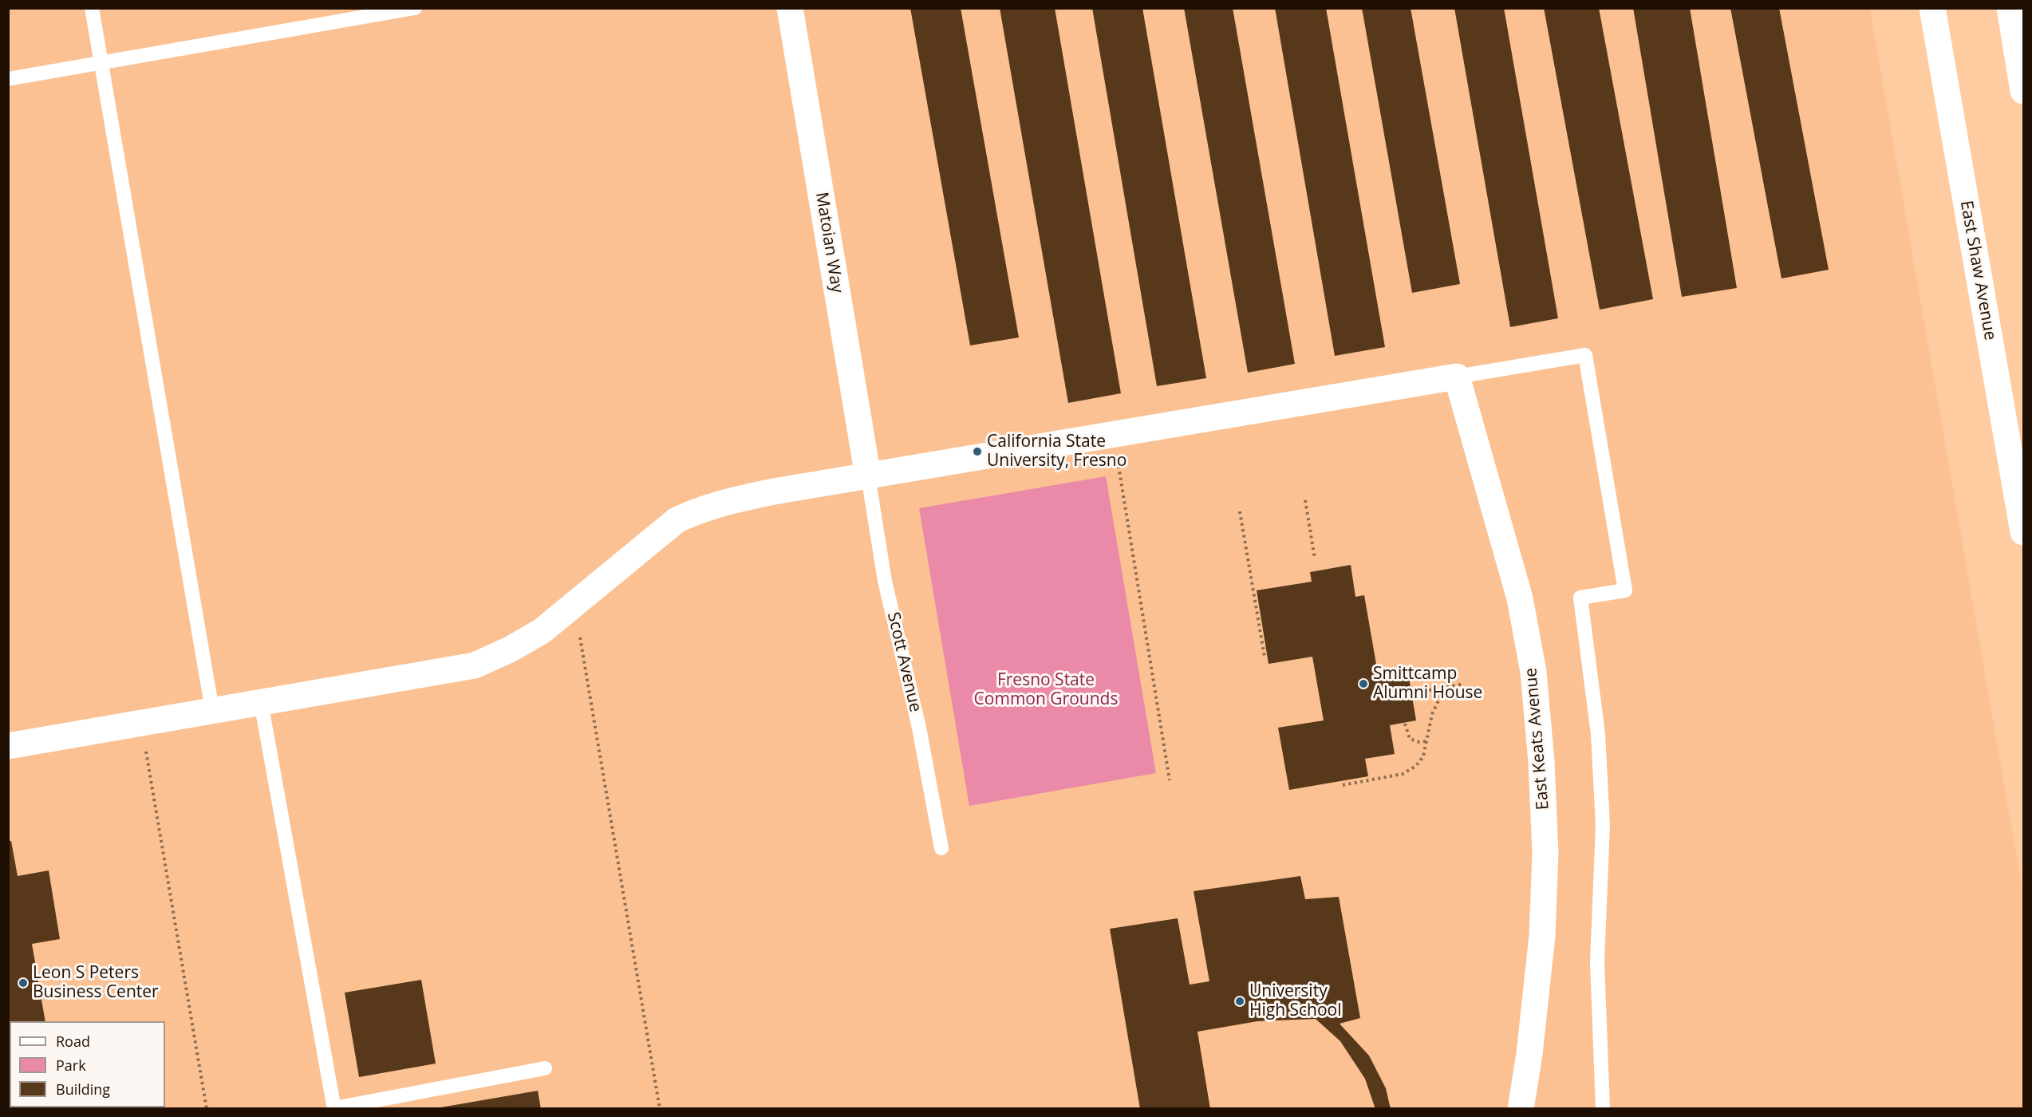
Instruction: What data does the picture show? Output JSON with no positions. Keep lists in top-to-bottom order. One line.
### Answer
{"streets":{"street":["Matoian Way","East Shaw Avenue","East Keats Avenue"],"lane":["Scott Avenue"]},"crossings":[["Matoian Way","Scott Avenue"]],"parks":["Fresno State Common Grounds"],"places":["California State University, Fresno","Smittcamp Alumni House","Leon S Peters Business Center","University High School"],"legend":["Road","Park","Building"]}
